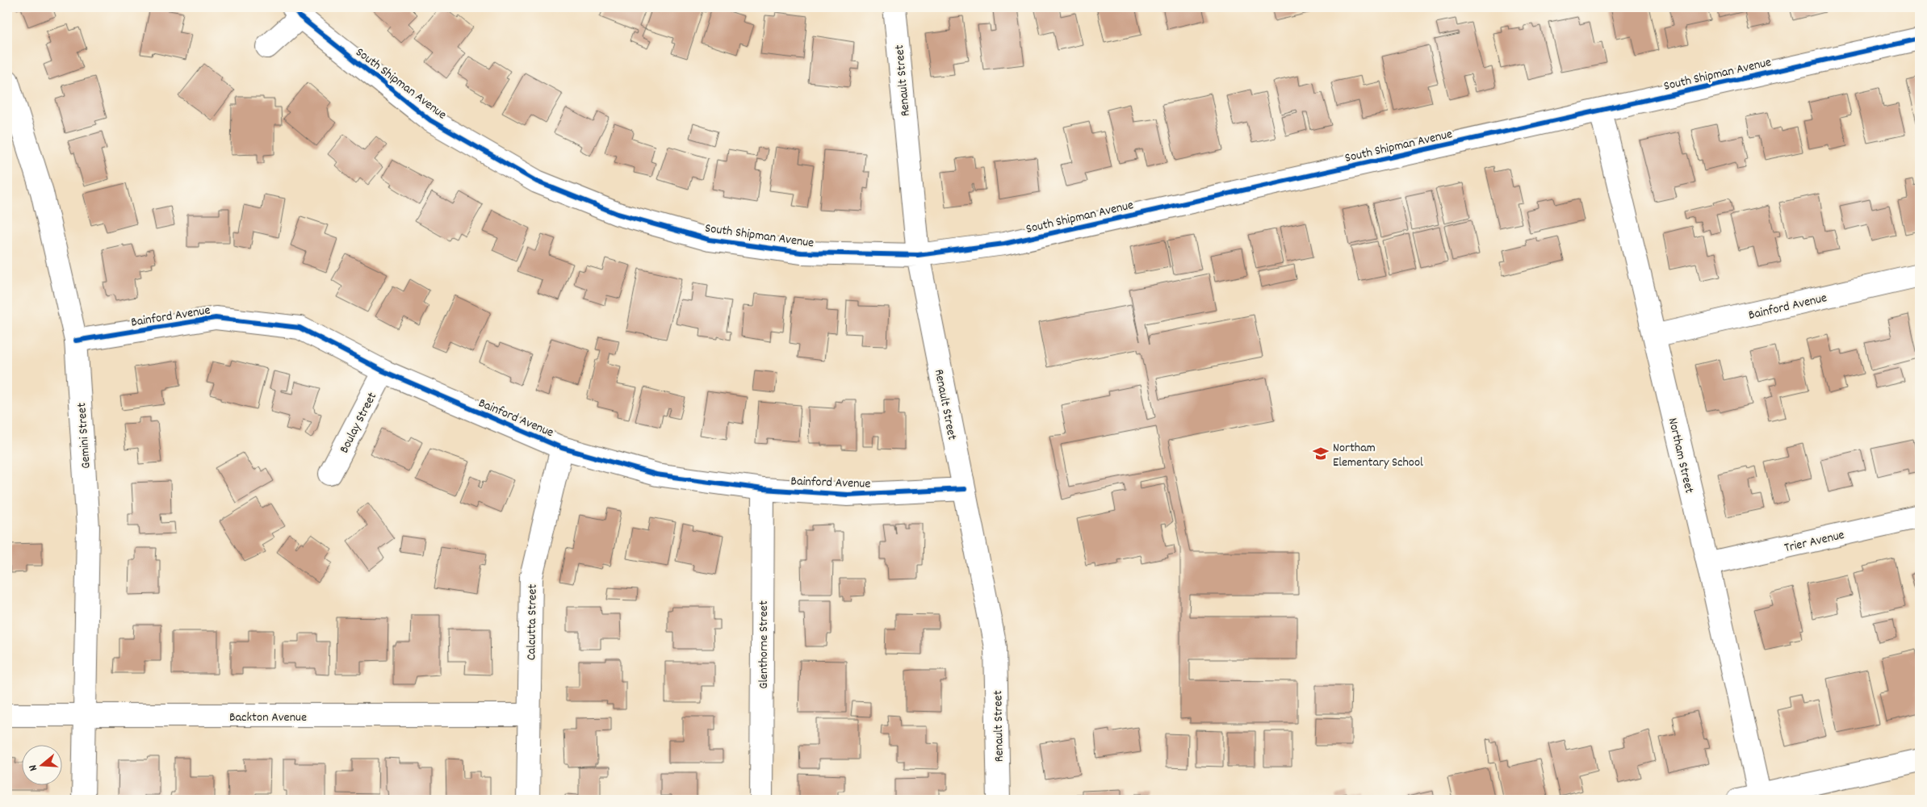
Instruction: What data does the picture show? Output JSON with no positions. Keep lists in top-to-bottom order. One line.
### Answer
{"streets":{"street":["South Shipman Avenue","Renault Street","Bainford Avenue","Boulay Street","Gemini Street","Northam Street","Trier Avenue","Calcutta Street","Glenthorne Street","Backton Avenue"]},"crossings":[["South Shipman Avenue","Renault Street"],["South Shipman Avenue","Northam Street"],["Renault Street","Bainford Avenue"],["Bainford Avenue","Boulay Street"],["Bainford Avenue","Gemini Street"],["Bainford Avenue","Northam Street"],["Bainford Avenue","Calcutta Street"],["Bainford Avenue","Glenthorne Street"],["Gemini Street","Backton Avenue"],["Northam Street","Trier Avenue"],["Calcutta Street","Backton Avenue"]],"places":{"school or university":["Northam Elementary School"]},"north":"left"}
